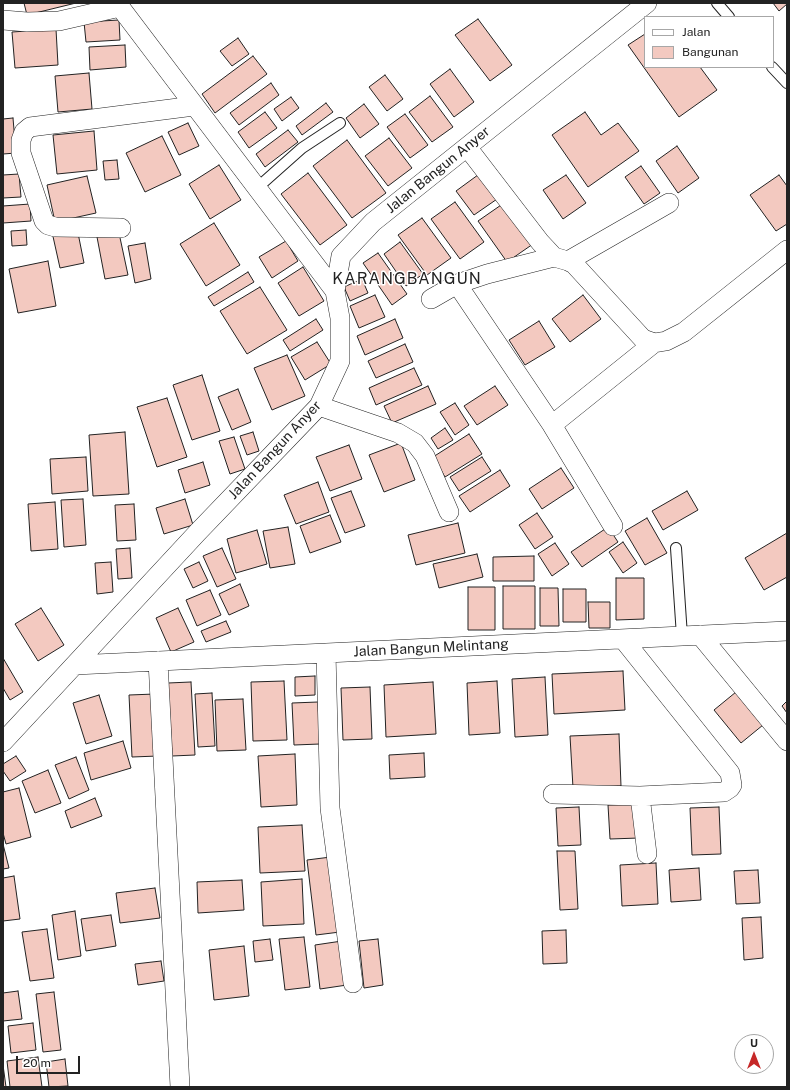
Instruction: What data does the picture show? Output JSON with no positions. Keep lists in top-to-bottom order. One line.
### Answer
{"streets":{"street":["Jalan Bangun Anyer","Jalan Bangun Melintang"]},"crossings":[["Jalan Bangun Anyer","Jalan Bangun Melintang"]],"districts":["KARANGBANGUN"],"legend":["Jalan","Bangunan"],"scale_bar":"20 m","north":"top"}
